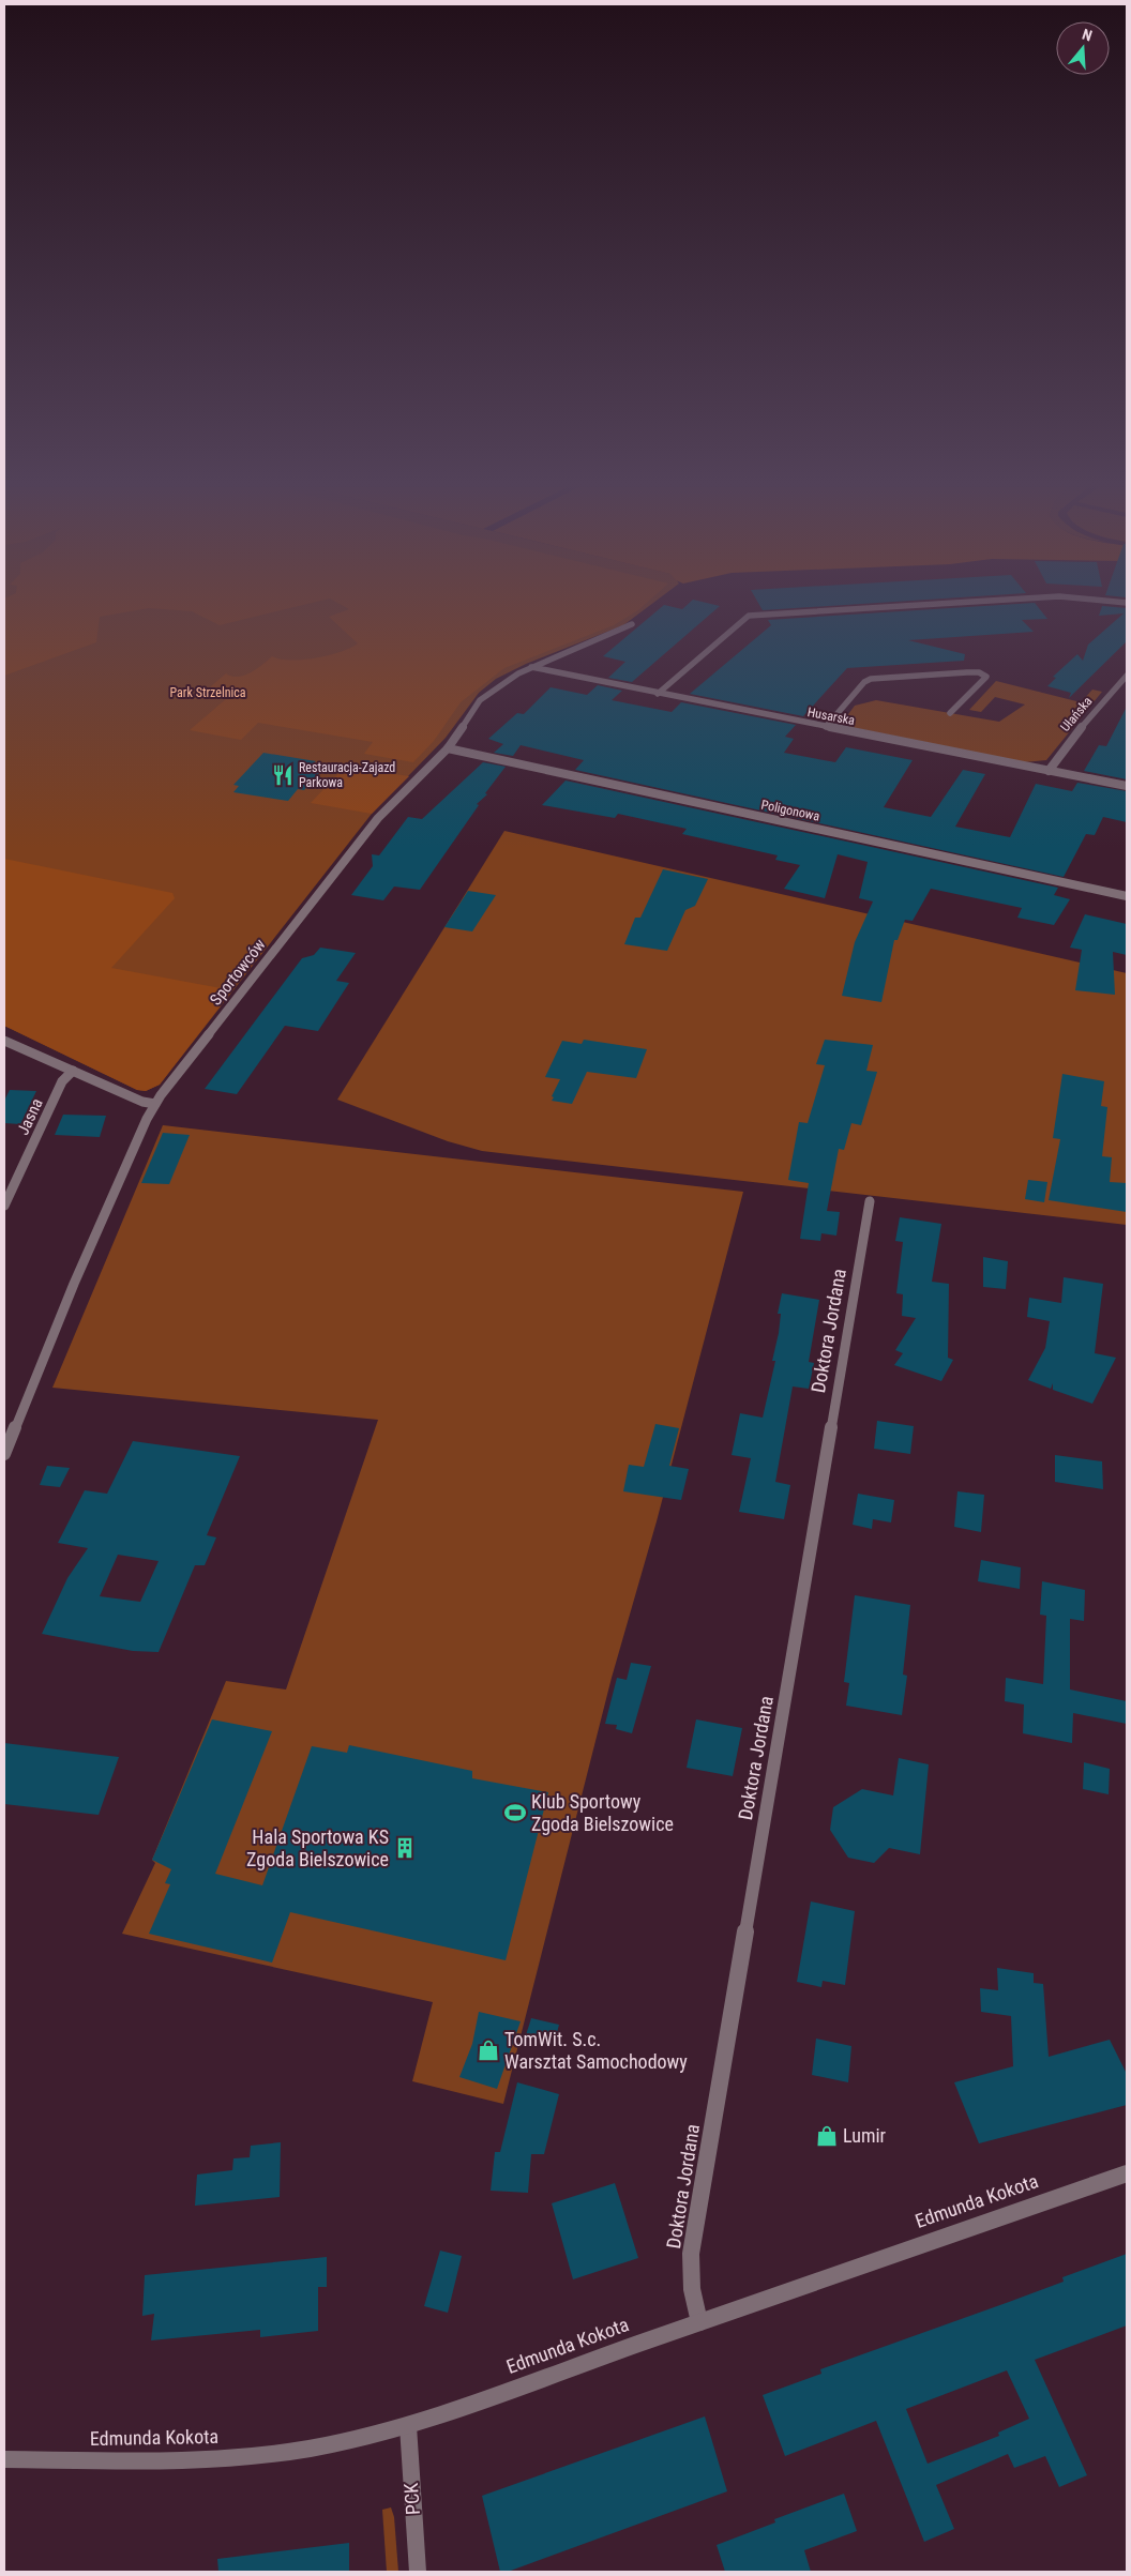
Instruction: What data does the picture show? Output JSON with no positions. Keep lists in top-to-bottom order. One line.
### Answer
{"streets":{"street":["Ułańska","Husarska","Poligonowa","Sportowców","Jasna","Doktora Jordana","Edmunda Kokota","PCK"]},"crossings":[["Ułańska","Husarska"],["Husarska","Sportowców"],["Poligonowa","Sportowców"],["Doktora Jordana","Edmunda Kokota"],["Edmunda Kokota","PCK"]],"parks":["Park Strzelnica"],"places":{"restaurant":["Restauracja-Zajazd Parkowa"],"sports":["Klub Sportowy Zgoda Bielszowice"],"building":["Hala Sportowa KS Zgoda Bielszowice"],"shop":["TomWit. S.c. Warsztat Samochodowy","Lumir"]},"north":"top"}
